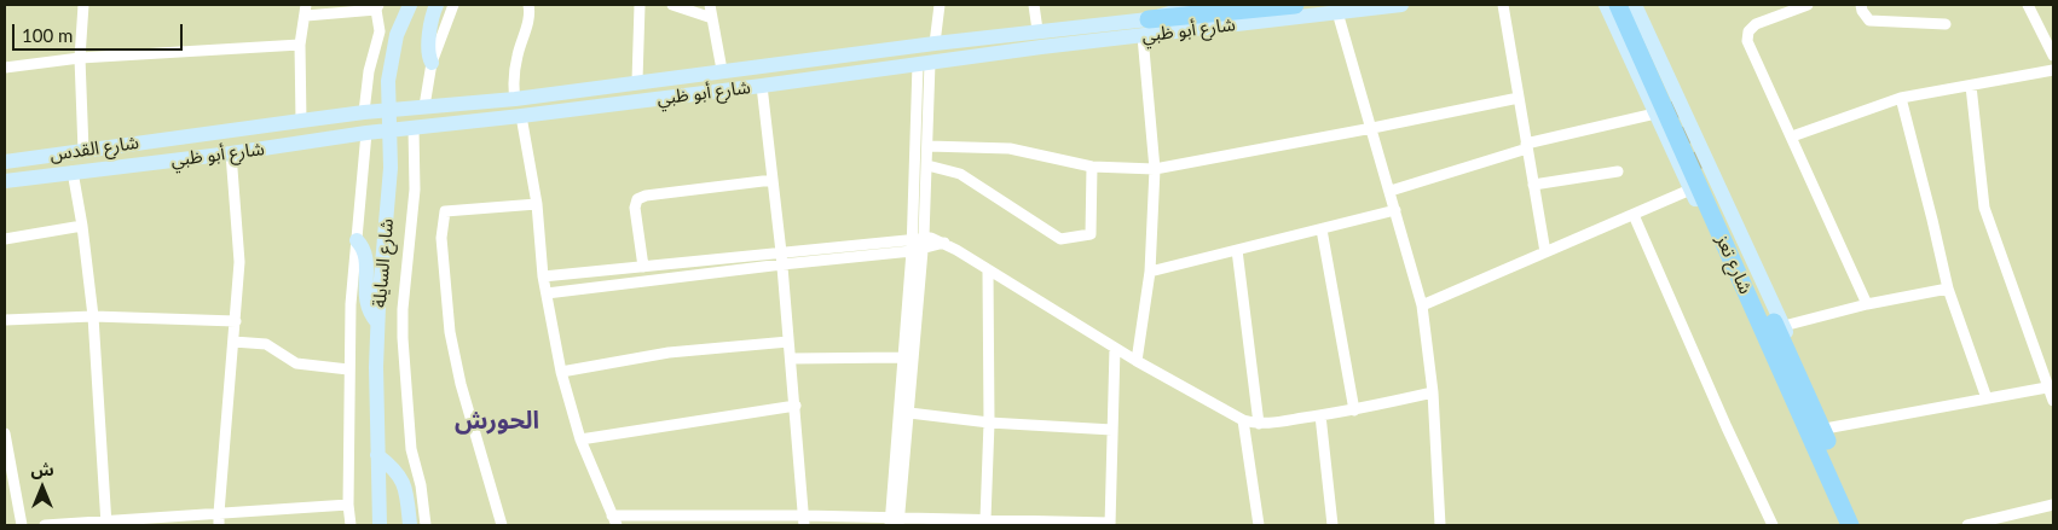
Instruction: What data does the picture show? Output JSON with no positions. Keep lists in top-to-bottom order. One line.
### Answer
{"streets":{"main road":["شارع أبو ظبي","شارع القدس","شارع السايلة","شارع تعز"]},"crossings":[["شارع أبو ظبي","شارع القدس"]],"districts":["الحورش"],"scale_bar":"100 m","north":"top"}
